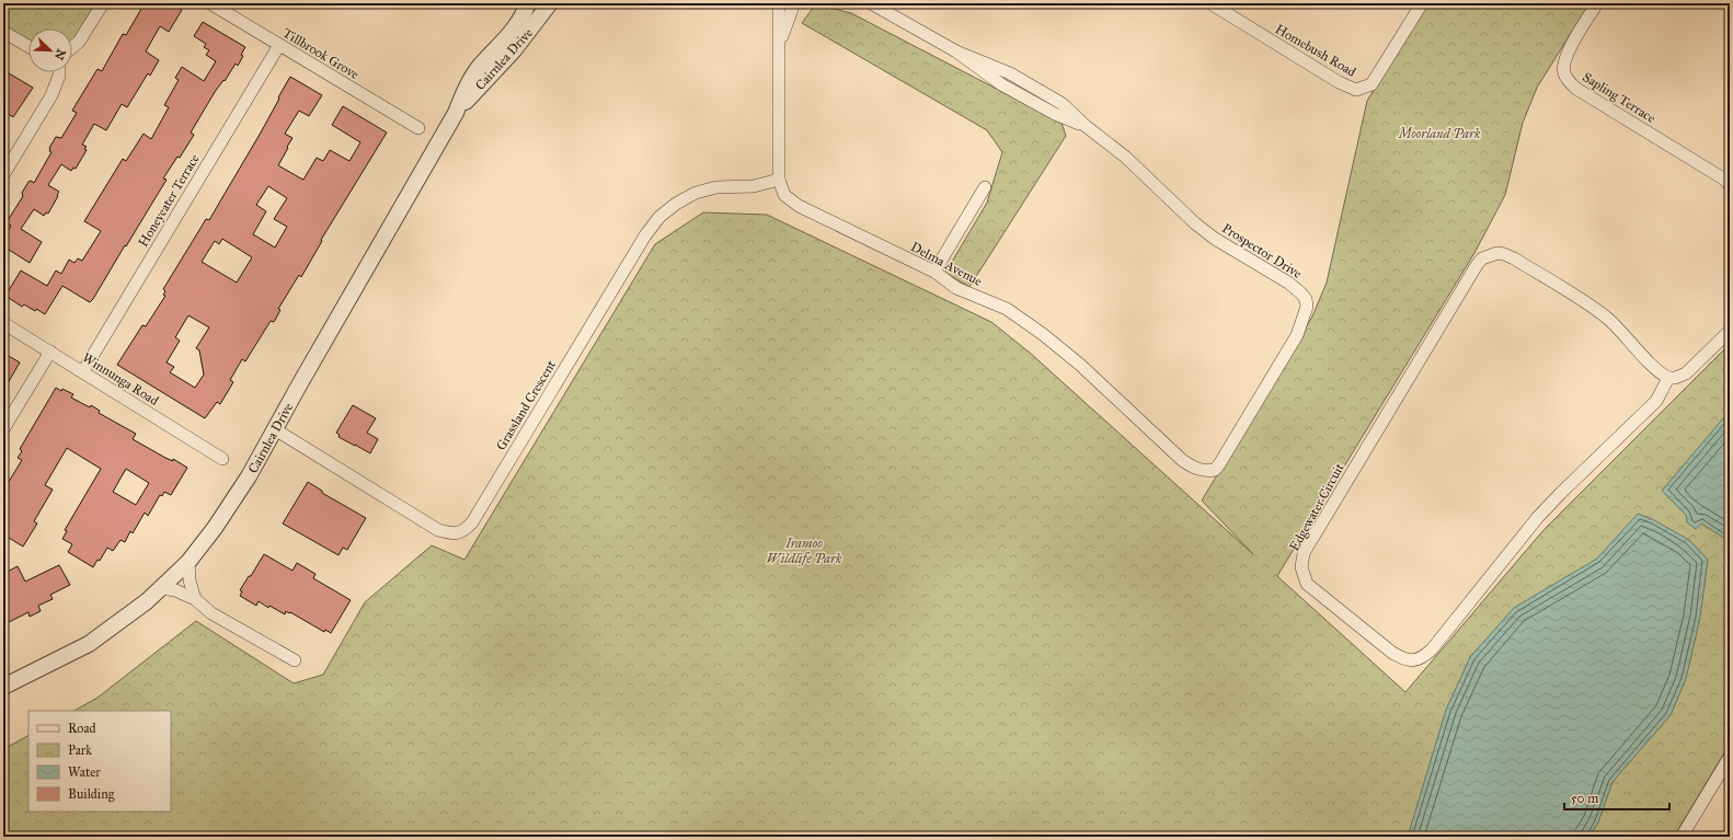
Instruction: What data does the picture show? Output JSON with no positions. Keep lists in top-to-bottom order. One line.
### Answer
{"streets":{"street":["Homebush Road","Tillbrook Grove","Cairnlea Drive","Sapling Terrace","Honeyeater Terrace","Prospector Drive","Delma Avenue","Winnunga Road","Grassland Crescent","Edgewater Circuit"]},"crossings":[["Tillbrook Grove","Honeyeater Terrace"],["Cairnlea Drive","Grassland Crescent"],["Honeyeater Terrace","Winnunga Road"],["Prospector Drive","Delma Avenue"],["Delma Avenue","Grassland Crescent"]],"parks":["Moorland Park","Iramoo Wildlife Park"],"legend":["Road","Park","Water","Building"],"scale_bar":"50 m","north":"bottom right"}
